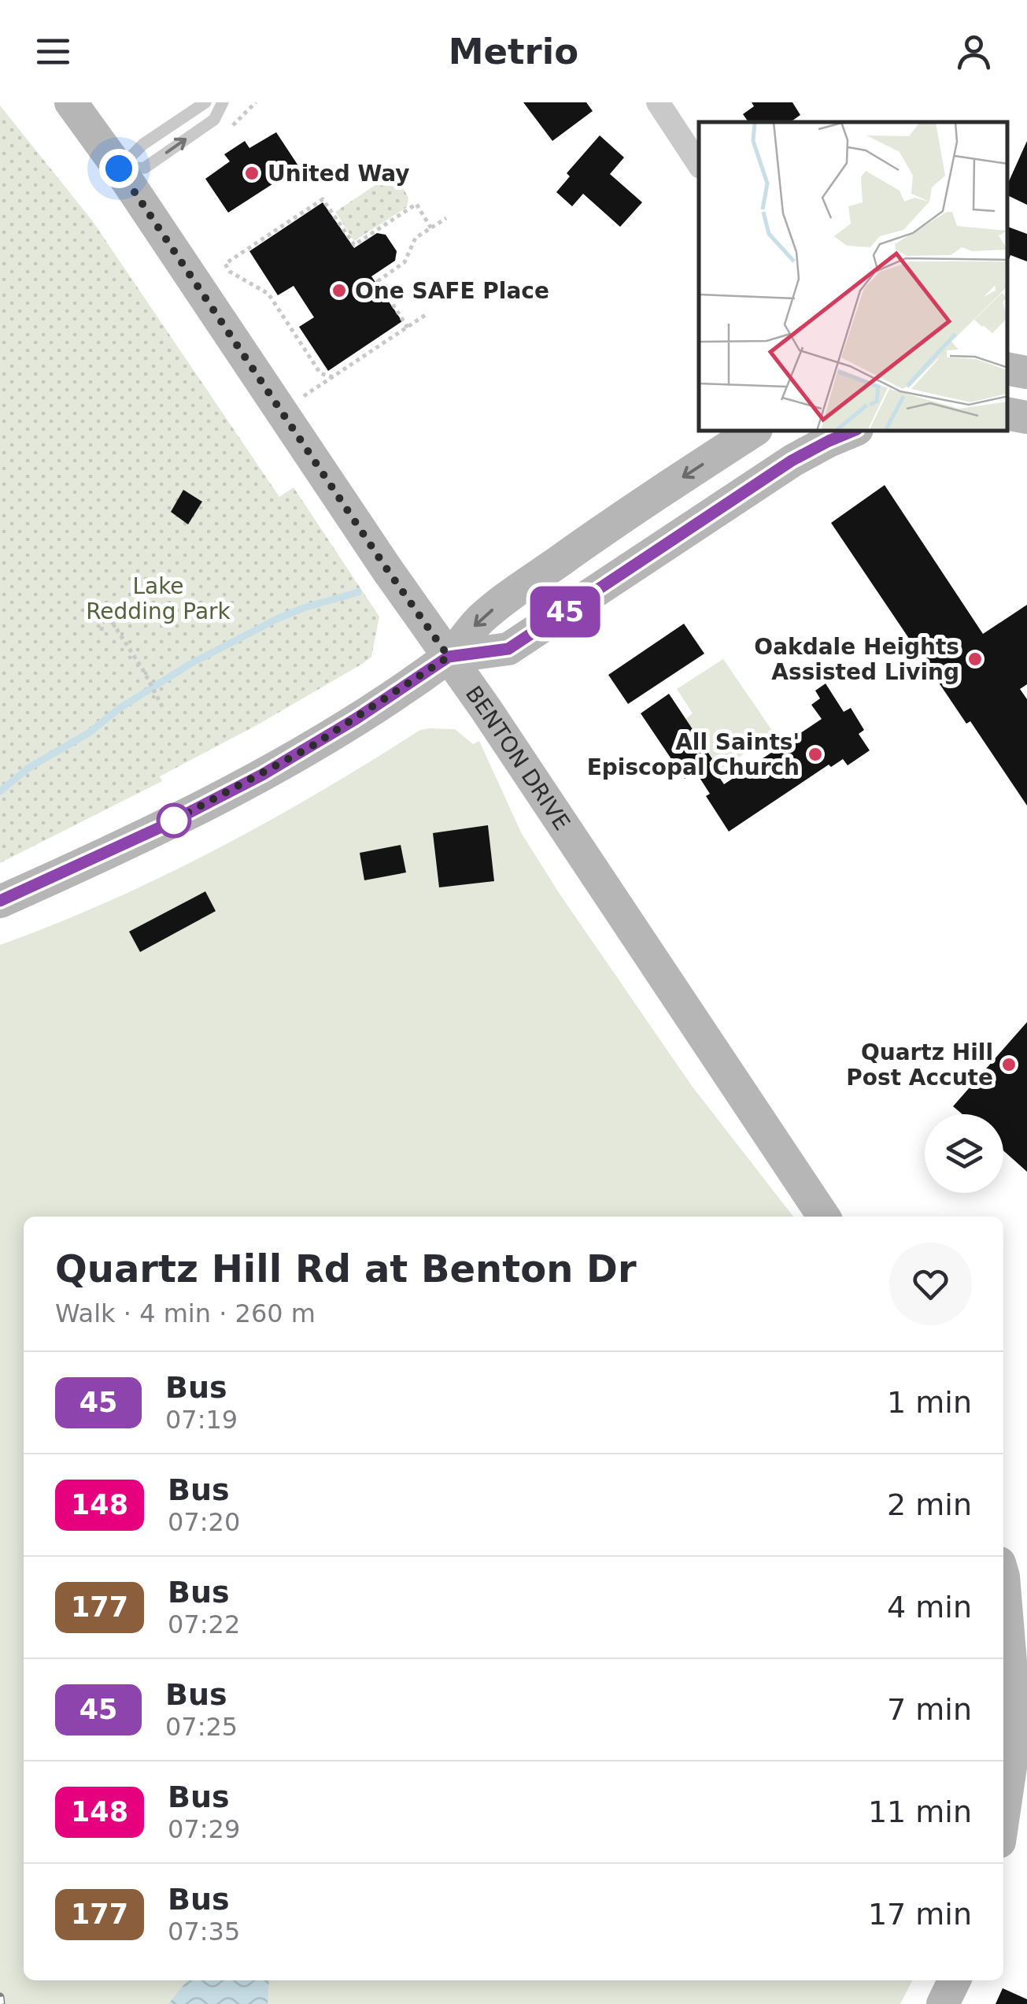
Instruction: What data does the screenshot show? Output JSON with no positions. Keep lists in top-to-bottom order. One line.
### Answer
{"streets":{"street":["BENTON DRIVE"]},"parks":["Lake Redding Park"],"places":["United Way","One SAFE Place","Oakdale Heights Assisted Living","All Saints' Episcopal Church","Quartz Hill Post Accute"],"lines":["bus line 45"],"page":{"header":"Metrio","on_map":"45","heading":["Quartz Hill Rd at Benton Dr","Walk · 4 min · 260 m"],"list":[{"mark":"45","name":"Bus","note":"07:19","value":"1 min"},{"mark":"148","name":"Bus","note":"07:20","value":"2 min"},{"mark":"177","name":"Bus","note":"07:22","value":"4 min"},{"mark":"45","name":"Bus","note":"07:25","value":"7 min"},{"mark":"148","name":"Bus","note":"07:29","value":"11 min"},{"mark":"177","name":"Bus","note":"07:35","value":"17 min"}]}}
